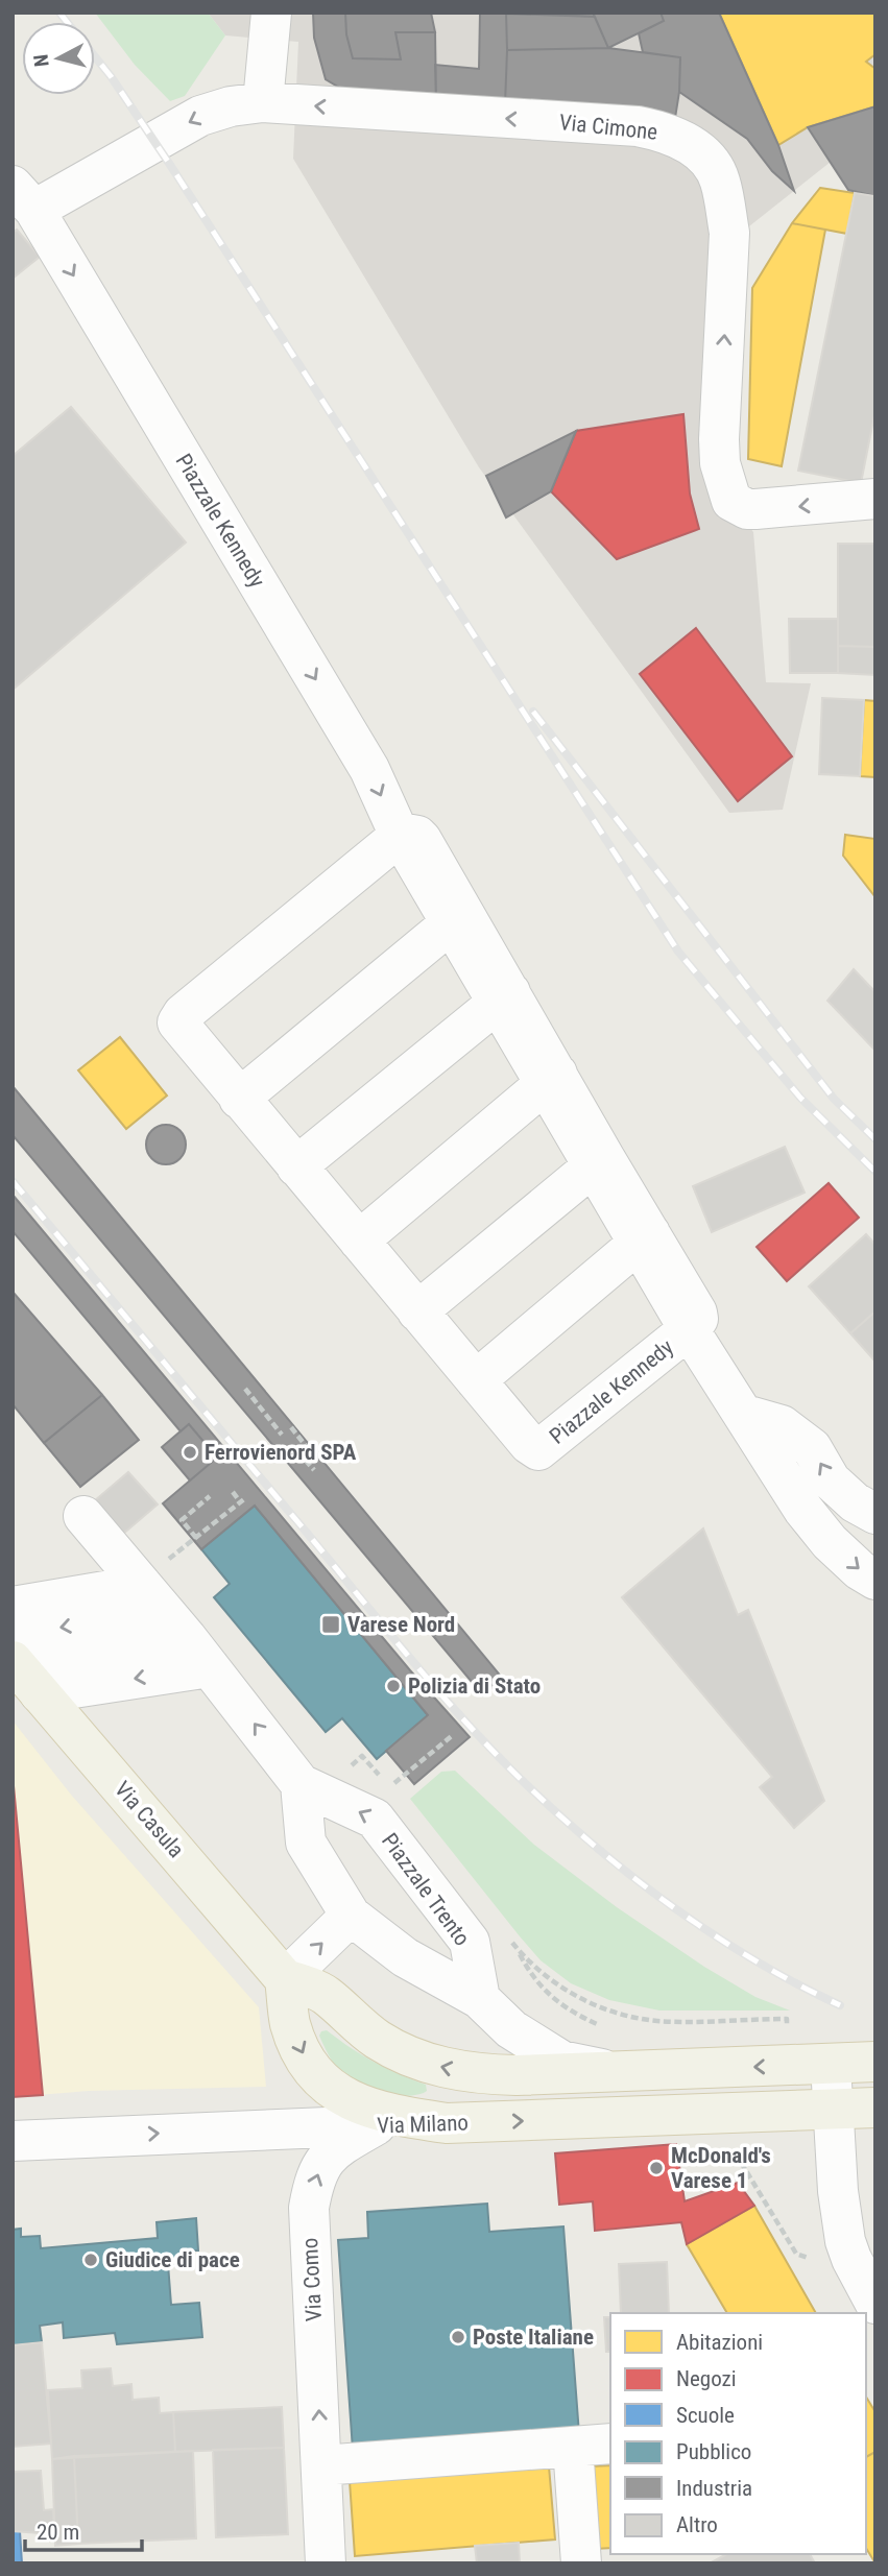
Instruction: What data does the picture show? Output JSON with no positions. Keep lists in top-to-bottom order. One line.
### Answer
{"streets":{"main road":["Via Casula","Via Milano"],"street":["Via Cimone","Piazzale Kennedy","Piazzale Trento","Via Como"]},"crossings":[["Via Cimone","Piazzale Kennedy"],["Via Casula","Piazzale Trento"],["Via Milano","Via Como"]],"one_way":["Piazzale Kennedy","Via Casula","Via Milano","Via Como"],"places":{"other":["Ferrovienord SPA","Polizia di Stato","McDonald's Varese 1","Giudice di pace","Poste Italiane"],"transit":["Varese Nord"]},"legend":["Abitazioni","Negozi","Scuole","Pubblico","Industria","Altro"],"scale_bar":"20 m","north":"left"}
